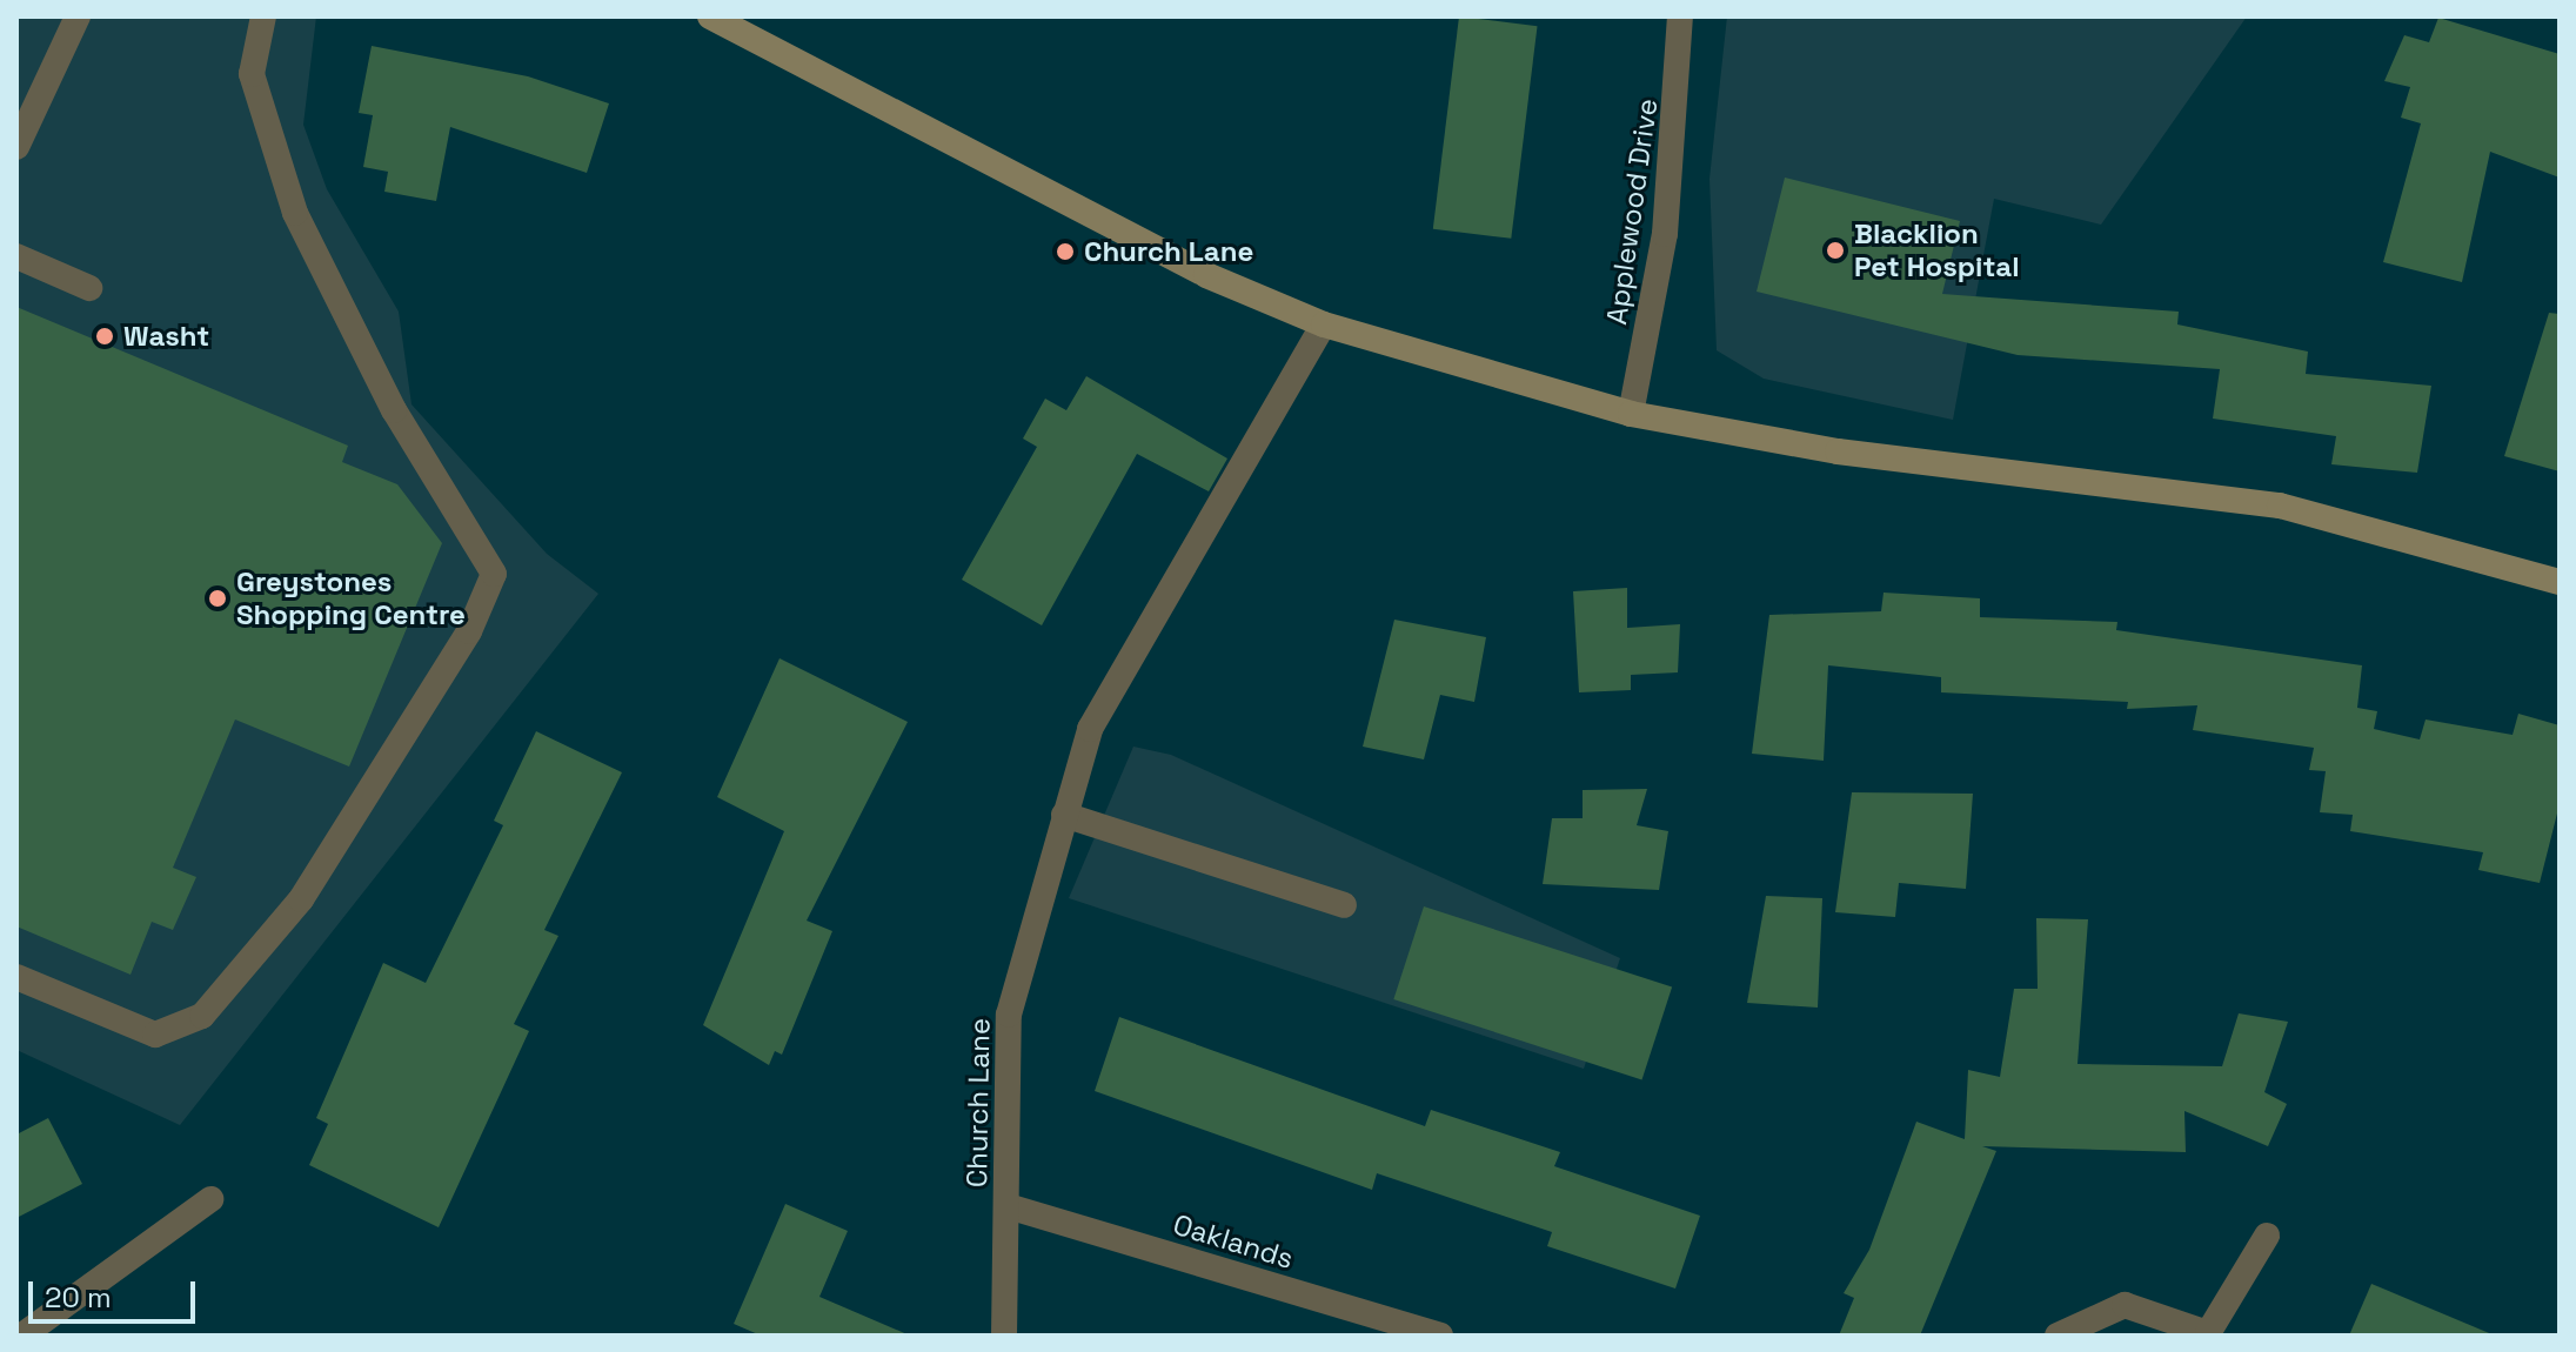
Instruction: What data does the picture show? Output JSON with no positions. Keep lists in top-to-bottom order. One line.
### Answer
{"streets":{"street":["Applewood Drive","Church Lane","Oaklands"]},"crossings":[["Church Lane","Oaklands"]],"places":["Blacklion Pet Hospital","Church Lane","Washt","Greystones Shopping Centre"],"scale_bar":"20 m"}
